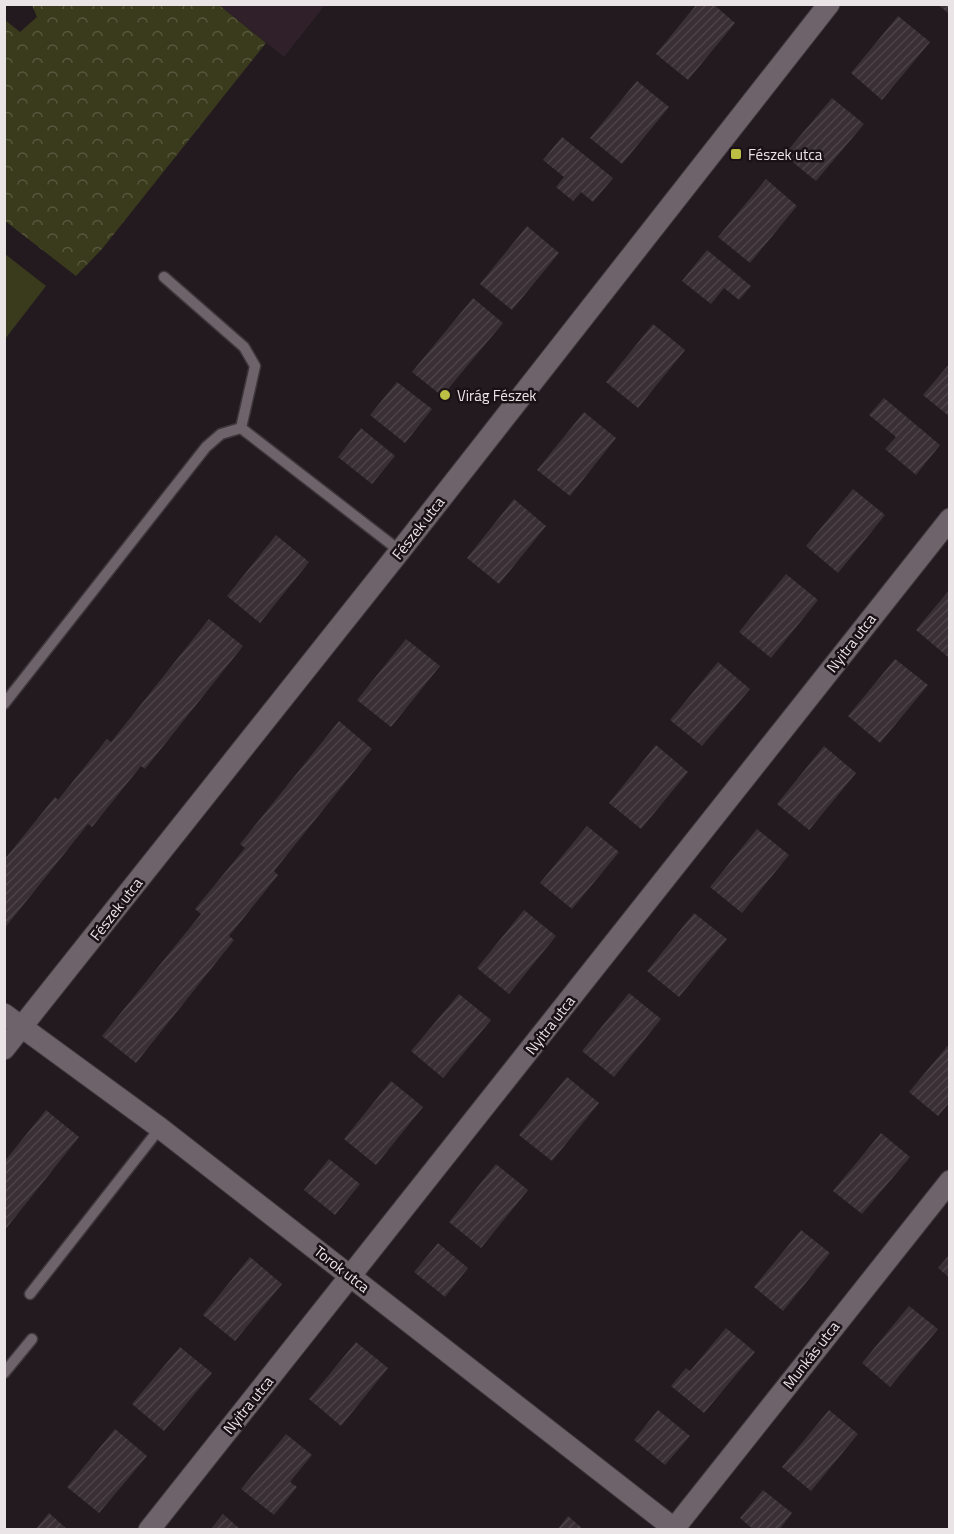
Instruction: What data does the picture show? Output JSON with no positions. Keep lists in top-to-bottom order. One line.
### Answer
{"streets":{"street":["Fészek utca","Nyitra utca","Torok utca","Munkás utca"]},"crossings":[["Fészek utca","Torok utca"],["Nyitra utca","Torok utca"],["Torok utca","Munkás utca"]],"places":{"transit":["Fészek utca"],"other":["Virág Fészek"]}}
